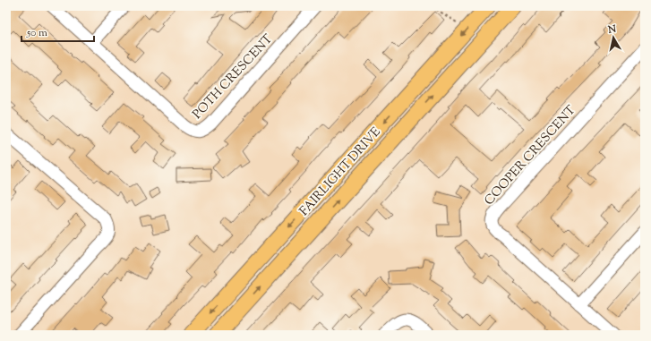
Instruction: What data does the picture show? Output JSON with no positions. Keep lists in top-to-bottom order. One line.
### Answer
{"streets":{"main road":["FAIRLIGHT DRIVE"],"street":["POTH CRESCENT","COOPER CRESCENT"]},"scale_bar":"50 m","north":"top"}
